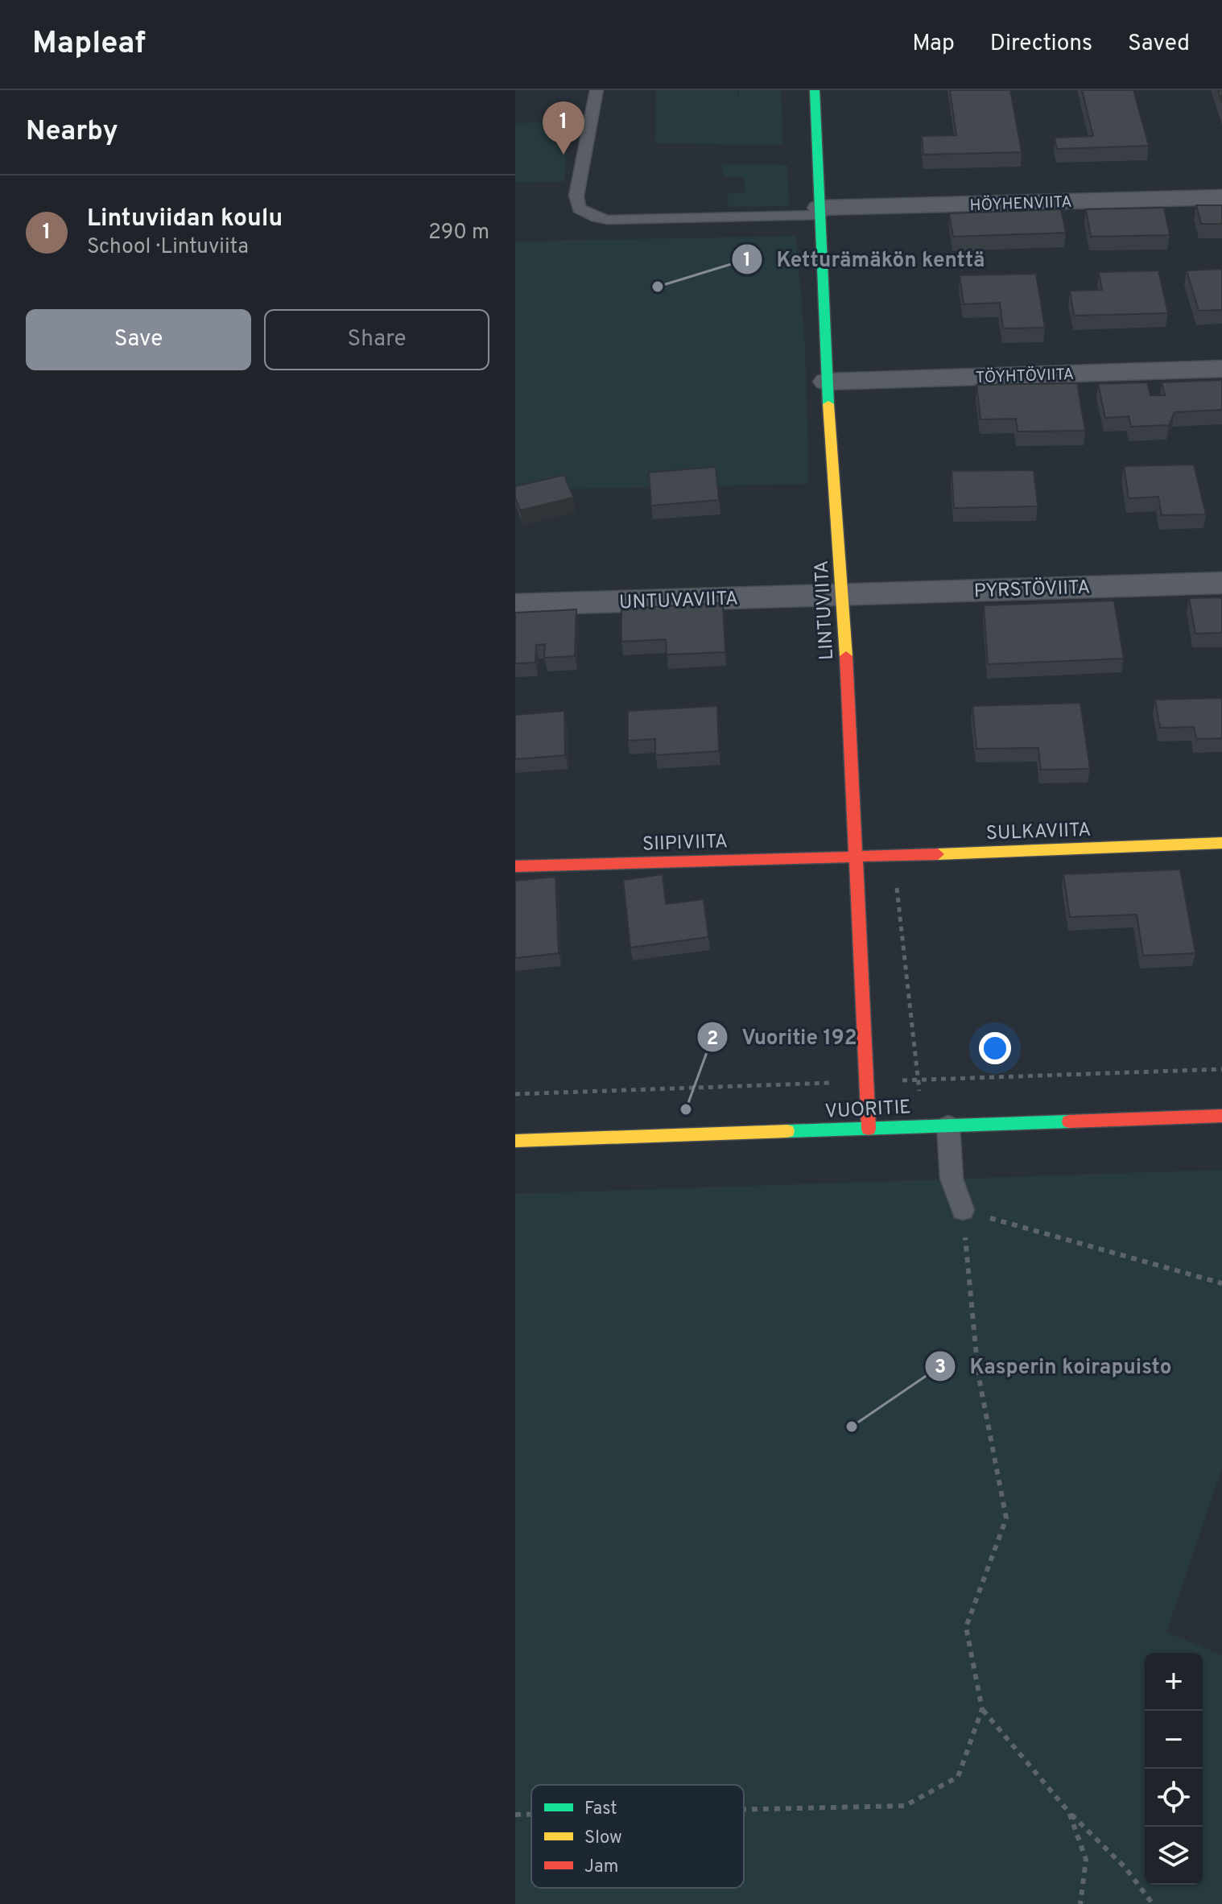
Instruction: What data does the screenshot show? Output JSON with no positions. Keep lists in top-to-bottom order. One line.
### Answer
{"streets":{"street":["HÖYHENVIITA","TÖYHTÖVIITA","PYRSTÖVIITA","UNTUVAVIITA","LINTUVIITA","SULKAVIITA","SIIPIVIITA","VUORITIE"]},"crossings":[["HÖYHENVIITA","LINTUVIITA"],["TÖYHTÖVIITA","LINTUVIITA"],["PYRSTÖVIITA","UNTUVAVIITA"],["PYRSTÖVIITA","LINTUVIITA"],["UNTUVAVIITA","LINTUVIITA"],["LINTUVIITA","SULKAVIITA"],["LINTUVIITA","SIIPIVIITA"],["LINTUVIITA","VUORITIE"],["SULKAVIITA","SIIPIVIITA"]],"places":["Ketturämäkön kenttä","Vuoritie 192","Kasperin koirapuisto"],"legend":["Fast","Slow","Jam"],"page":{"header":"Mapleaf","nav":["Map","Directions","Saved"],"heading":"Nearby","pins":"1","list":[{"mark":"1","name":"Lintuviidan koulu","note":"School · Lintuviita","value":"290 m"}],"buttons":["Save","Share"],"map_buttons":["+","−"]}}
